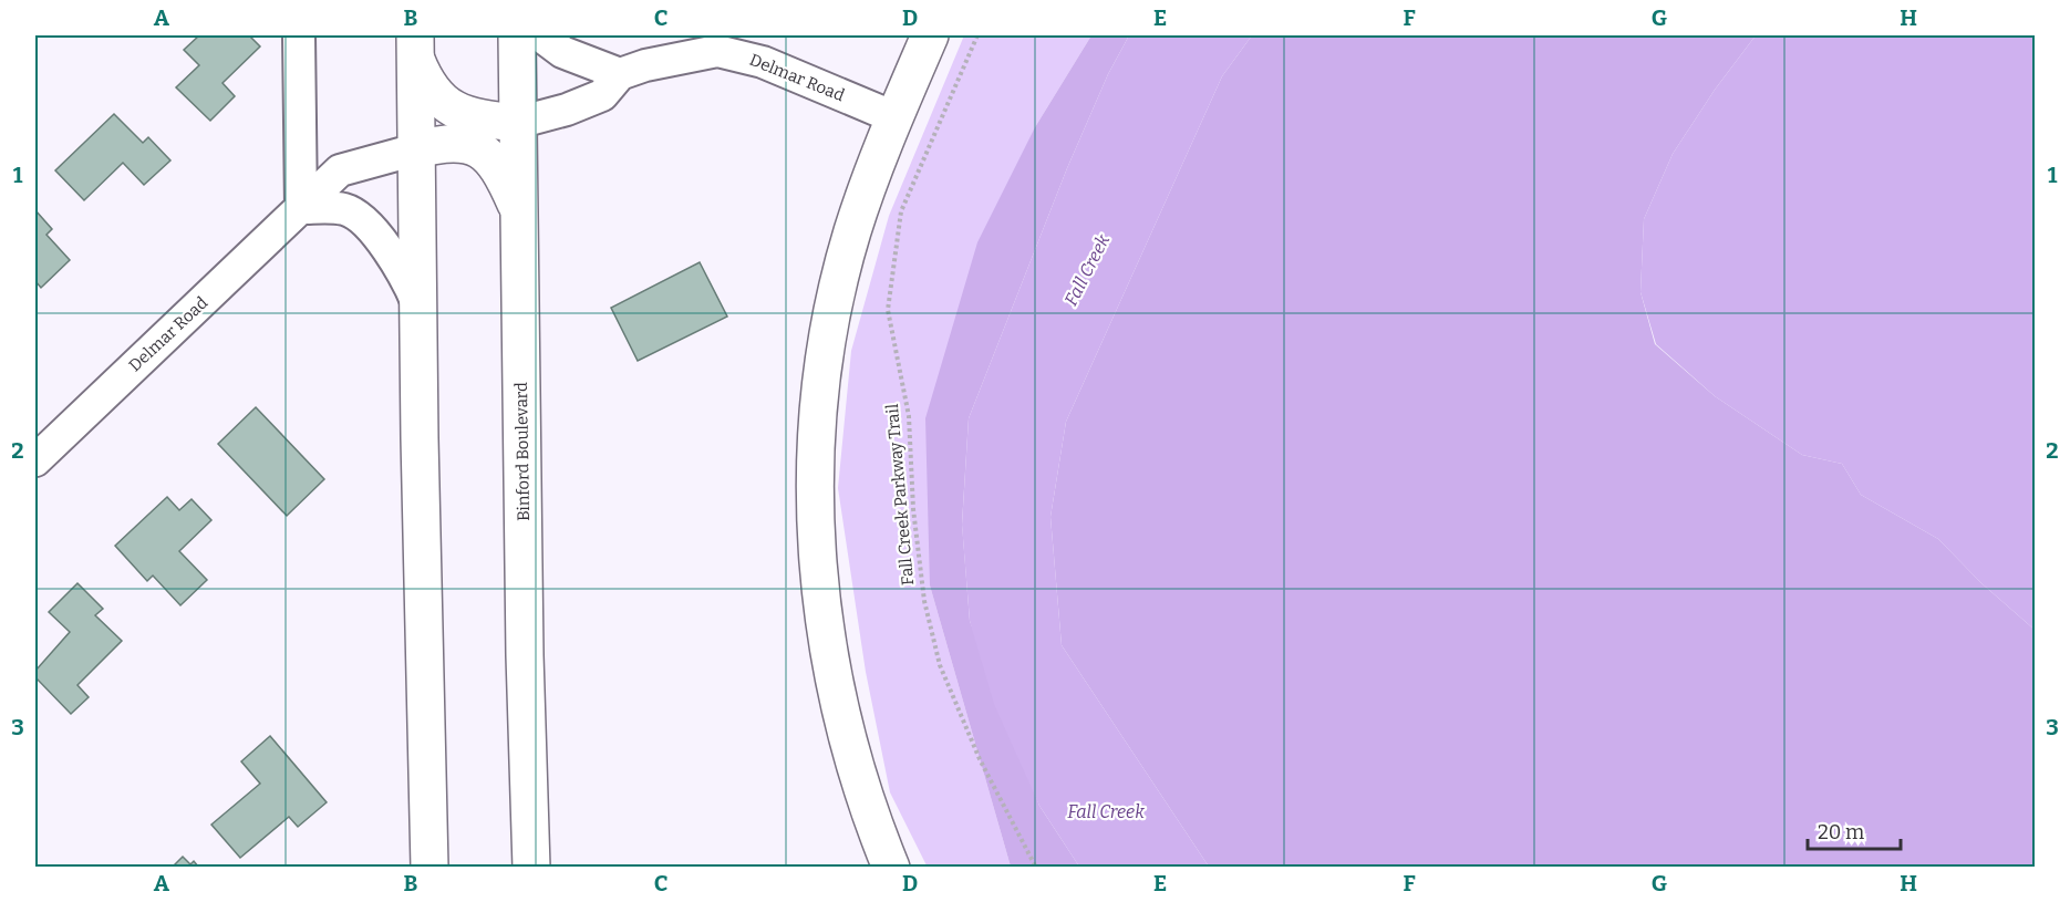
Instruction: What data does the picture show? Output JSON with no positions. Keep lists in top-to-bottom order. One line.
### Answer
{"streets":{"main road":["Binford Boulevard"],"street":["Delmar Road"],"path":["Fall Creek Parkway Trail"]},"crossings":[["Delmar Road","Binford Boulevard"]],"water":["Fall Creek"],"scale_bar":"20 m","grid":{"columns":["A","B","C","D","E","F","G","H"],"rows":["1","2","3"]}}
